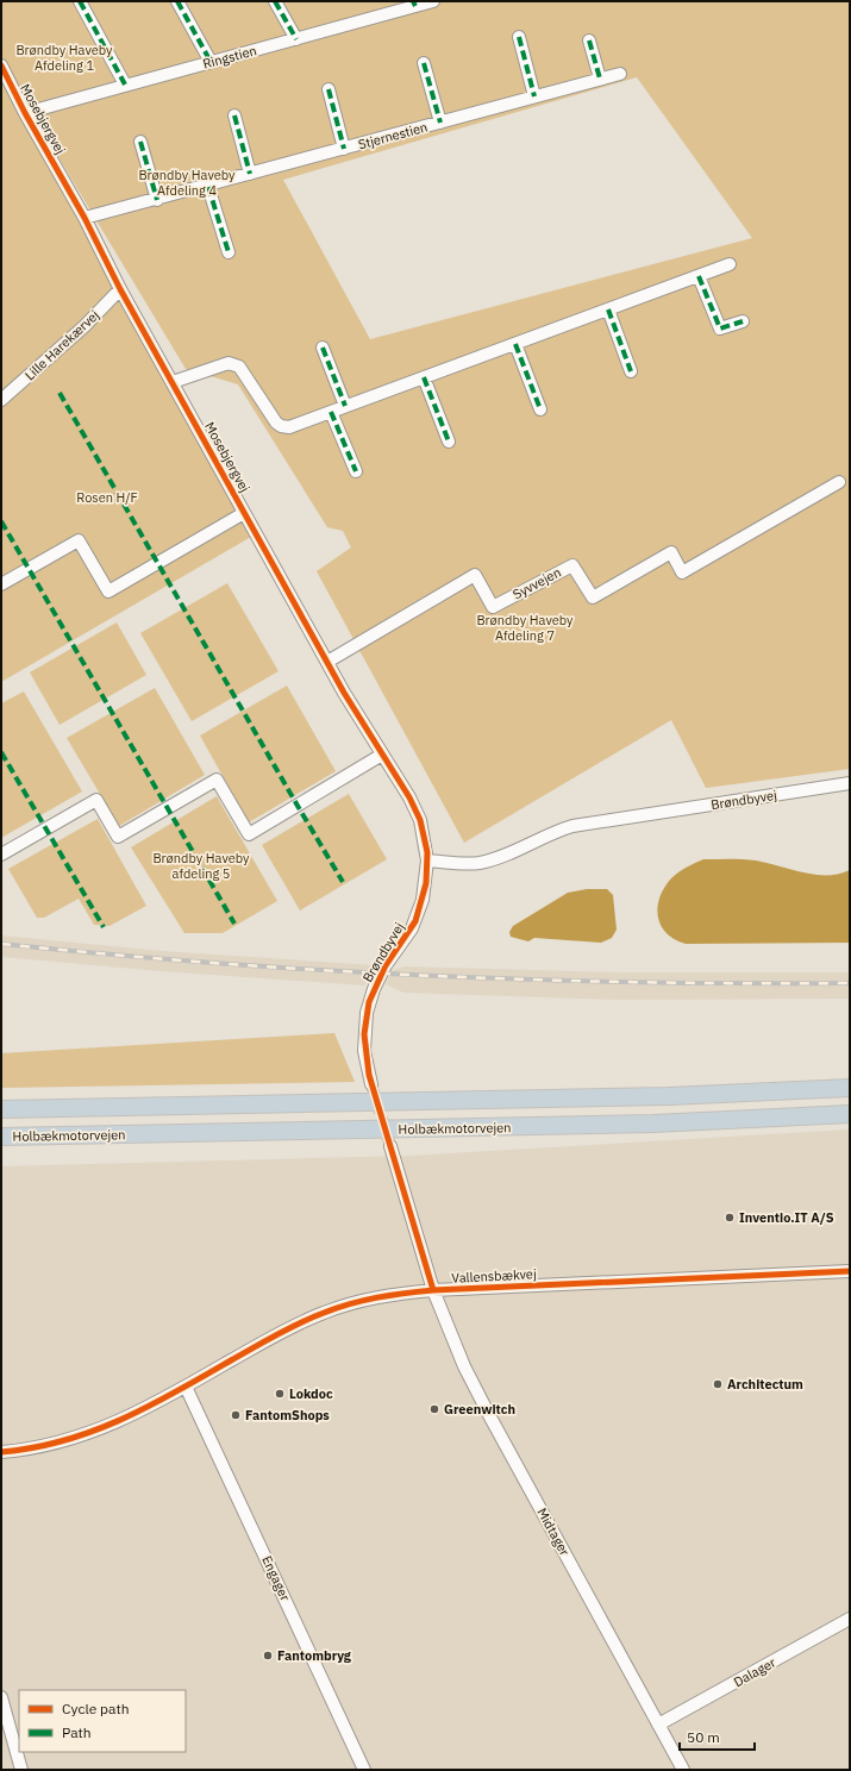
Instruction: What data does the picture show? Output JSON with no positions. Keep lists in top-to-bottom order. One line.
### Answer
{"streets":{"highway":["Holbækmotorvejen"],"street":["Ringstien","Mosebjergvej","Stjernestien","Lille Harekærvej","Syvvejen","Brøndbyvej","Vallensbækvej","Midtager","Engager","Dalager"]},"crossings":[["Ringstien","Mosebjergvej"],["Mosebjergvej","Stjernestien"],["Mosebjergvej","Lille Harekærvej"],["Mosebjergvej","Syvvejen"],["Mosebjergvej","Brøndbyvej"],["Vallensbækvej","Midtager"],["Vallensbækvej","Engager"],["Midtager","Dalager"]],"parks":["Brøndby Haveby Afdeling 1","Brøndby Haveby Afdeling 4","Rosen H/F","Brøndby Haveby Afdeling 7","Brøndby Haveby afdeling 5"],"places":["Inventio.IT A/S","Architectum","Lokdoc","Greenwitch","FantomShops","Fantombryg"],"legend":["Cycle path","Path"],"scale_bar":"50 m"}
